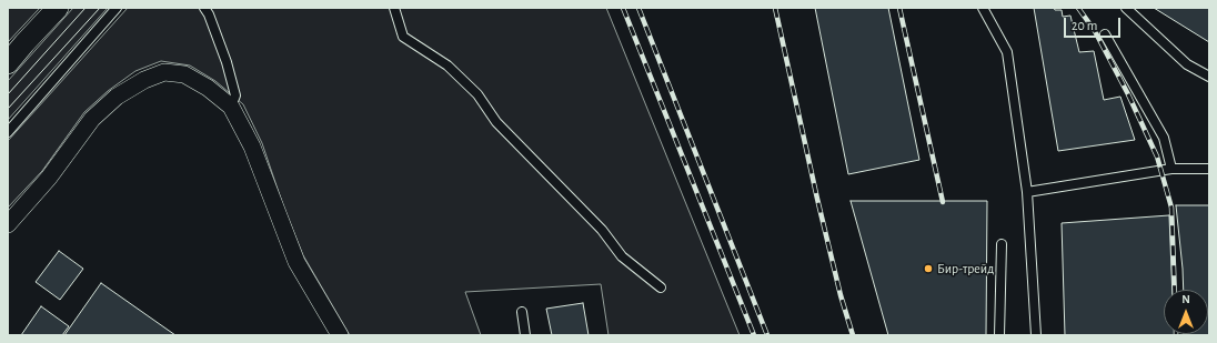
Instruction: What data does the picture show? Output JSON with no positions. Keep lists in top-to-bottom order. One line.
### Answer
{"places":["Бир-трейд"],"scale_bar":"20 m","north":"top"}
